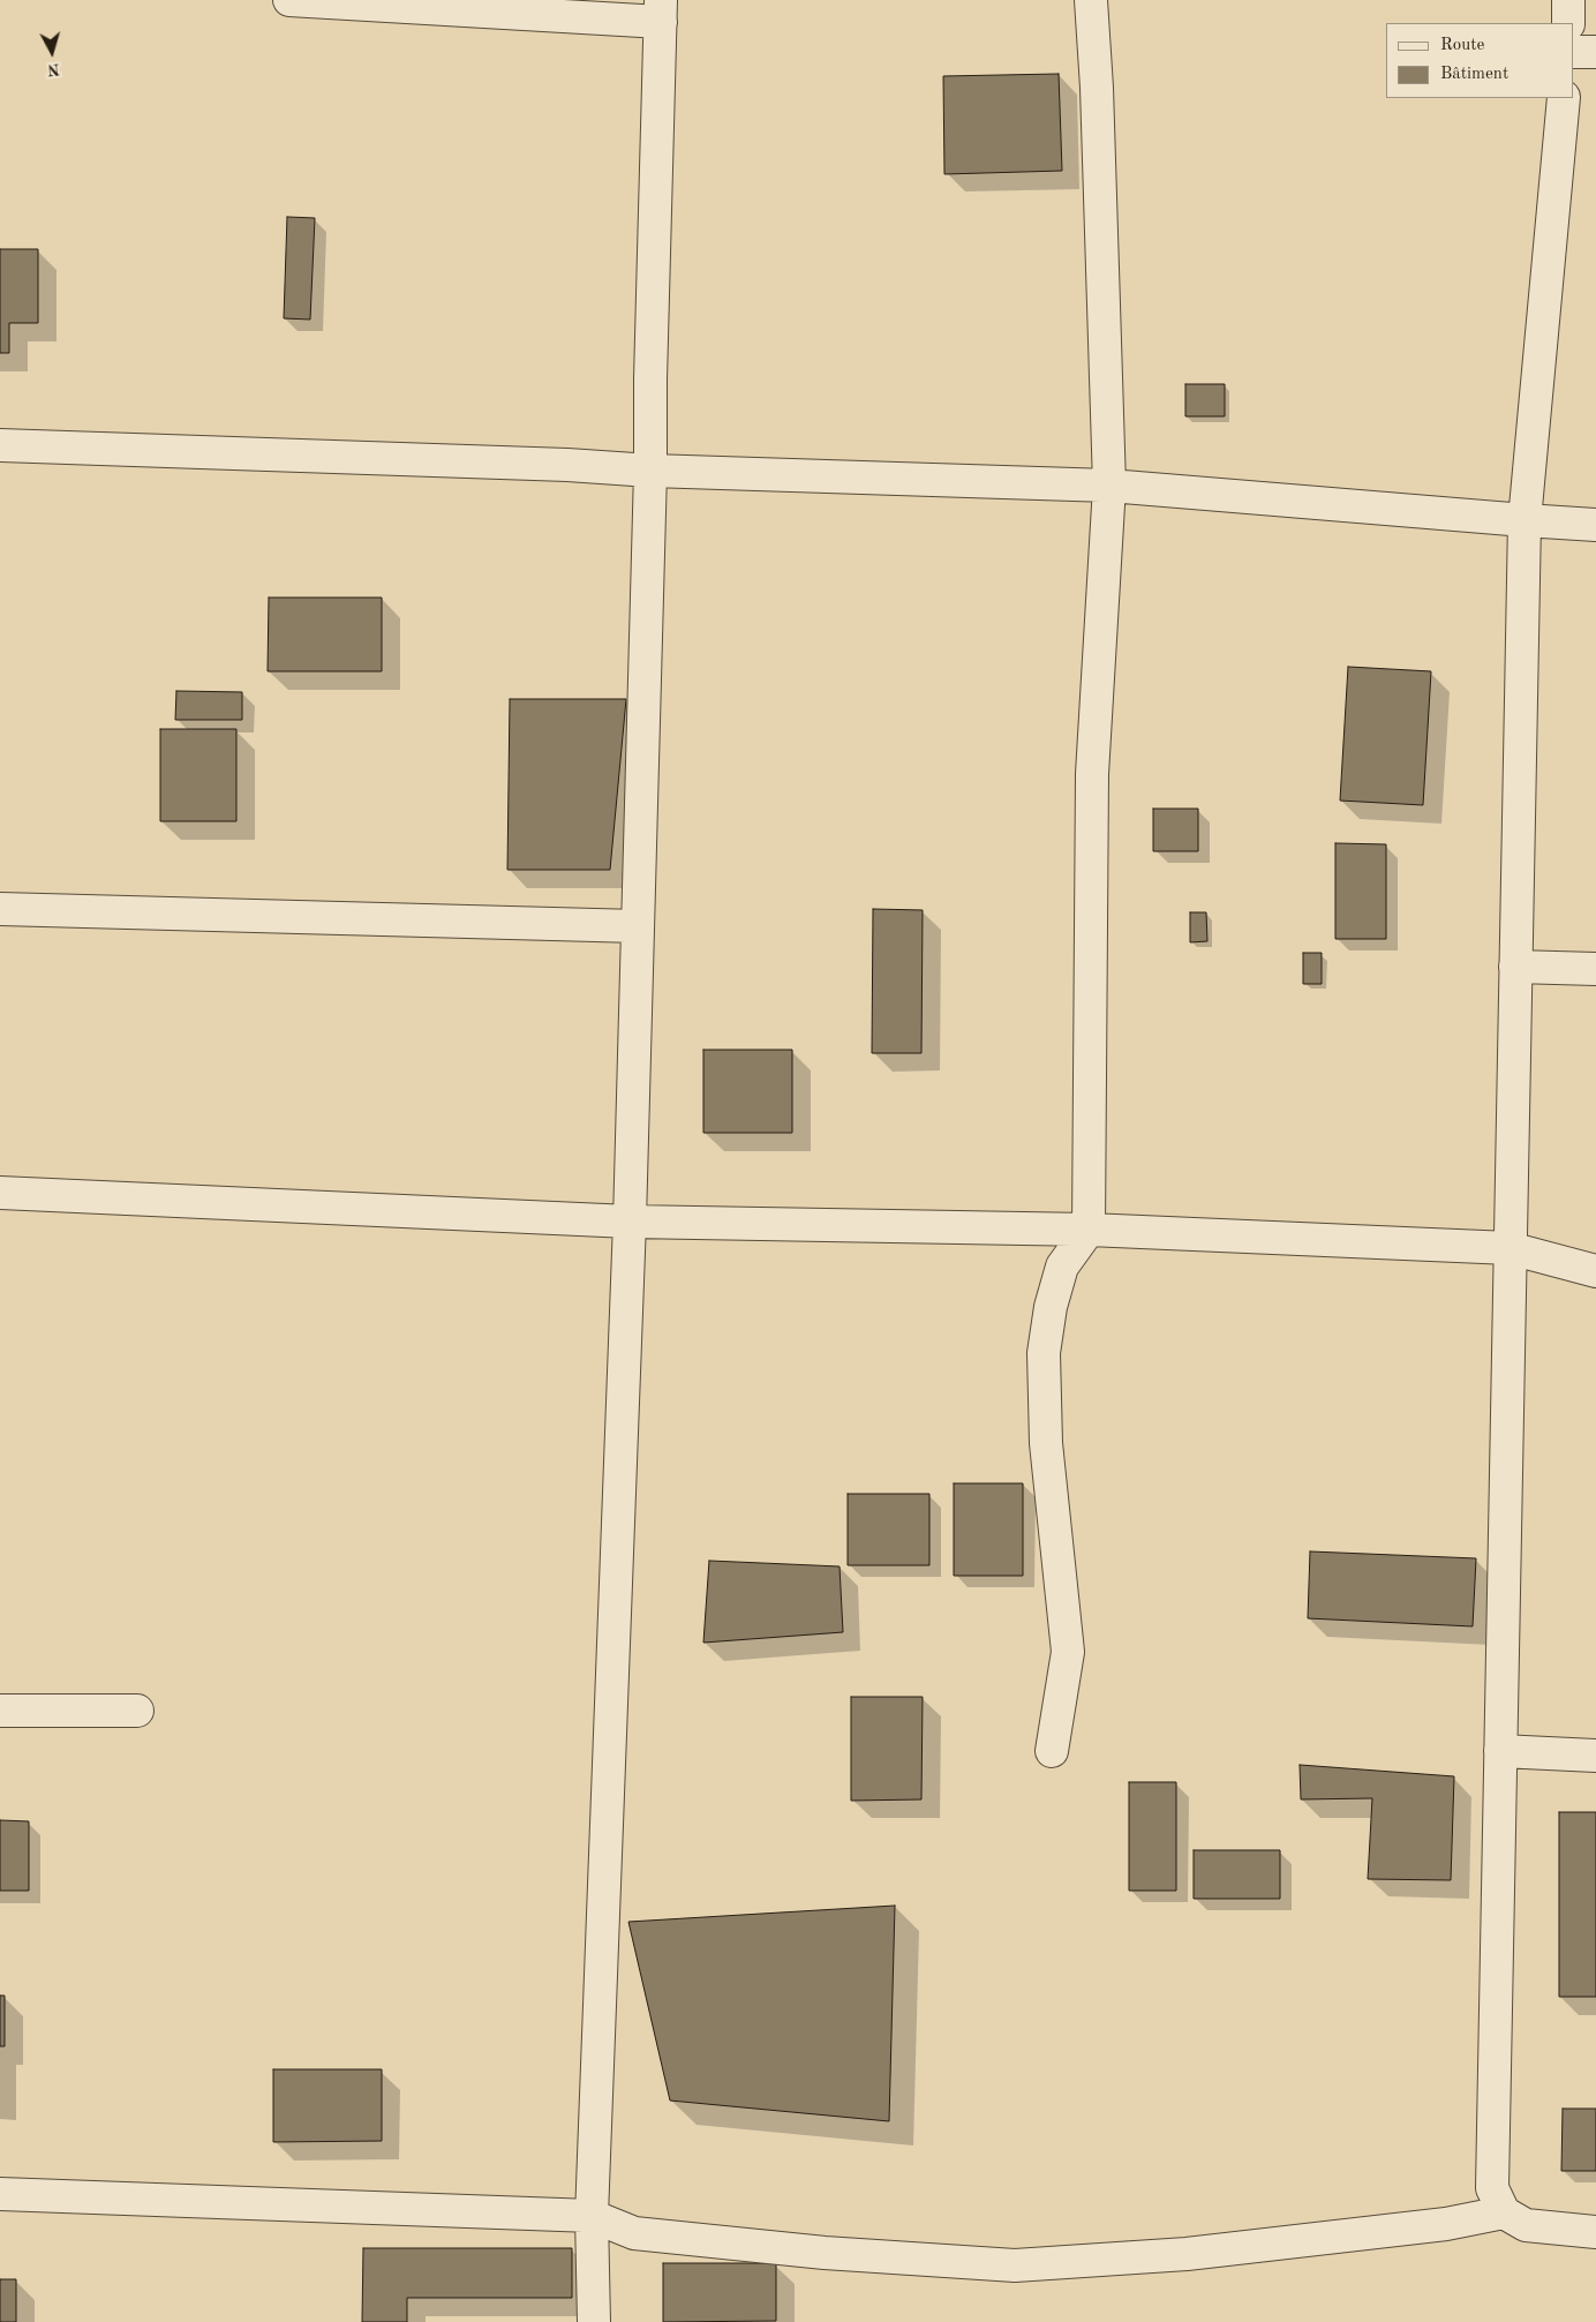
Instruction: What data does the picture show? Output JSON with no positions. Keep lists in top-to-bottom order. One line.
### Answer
{"legend":["Route","Bâtiment"],"north":"bottom"}
